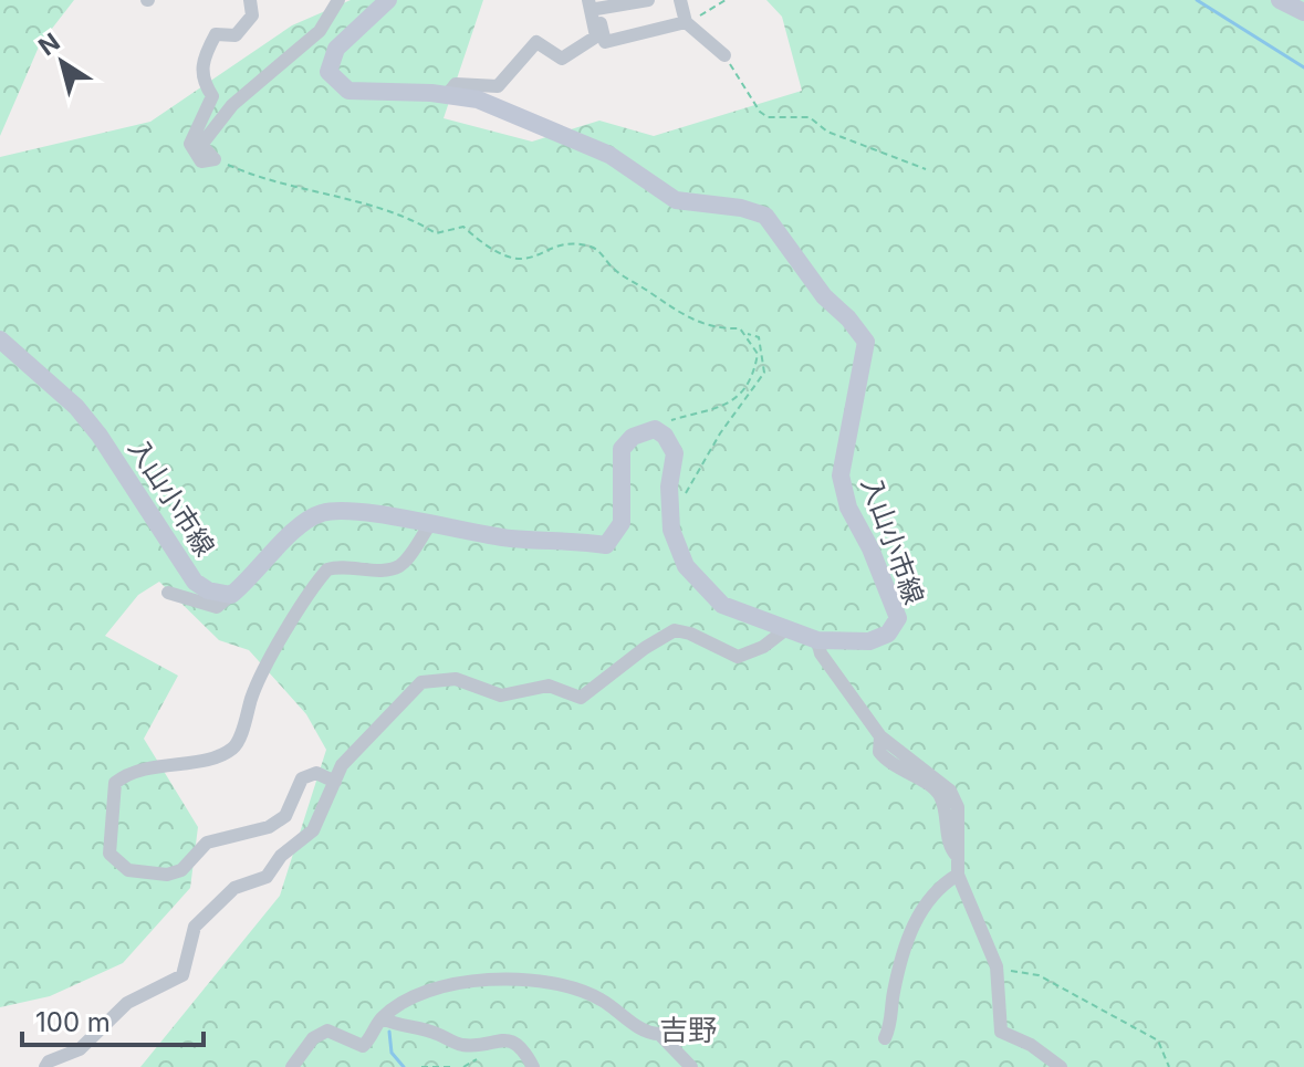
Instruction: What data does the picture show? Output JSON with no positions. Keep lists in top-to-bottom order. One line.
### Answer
{"streets":{"main road":["入山小市線"]},"districts":["吉野"],"scale_bar":"100 m","north":"top left"}
